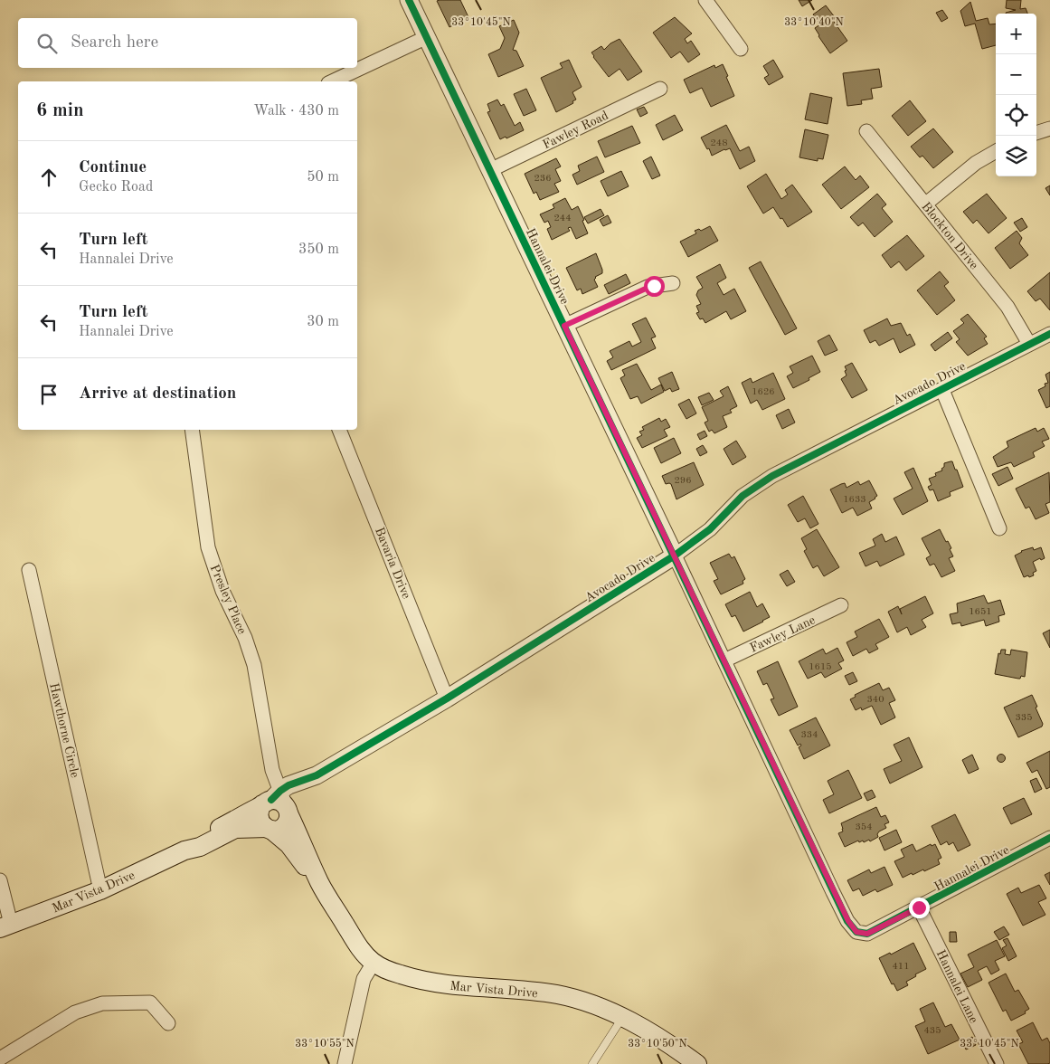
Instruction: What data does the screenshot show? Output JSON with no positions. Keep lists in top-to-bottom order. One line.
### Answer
{"streets":{"main road":["Mar Vista Drive"],"street":["Fawley Road","Blockton Drive","Hannalei Drive","Avocado Drive","Bavaria Drive","Presley Place","Fawley Lane","Hawthorne Circle","Hannalei Lane"]},"crossings":[["Fawley Road","Hannalei Drive"],["Blockton Drive","Avocado Drive"],["Hannalei Drive","Avocado Drive"],["Hannalei Drive","Fawley Lane"],["Hannalei Drive","Hannalei Lane"],["Avocado Drive","Bavaria Drive"],["Avocado Drive","Presley Place"],["Avocado Drive","Mar Vista Drive"],["Presley Place","Mar Vista Drive"],["Hawthorne Circle","Mar Vista Drive"]],"house_numbers":["248","236","244","1626","296","1633","1651","1615","340","335","334","354","411","435"],"page":{"map_buttons":["+","−"],"search":"Search here","heading":["6 min","Walk · 430 m"],"list":[["Continue","Gecko Road","50 m"],["Turn left","Hannalei Drive","350 m"],["Turn left","Hannalei Drive","30 m"],"Arrive at destination"]},"coordinates":["33°10'40\"N","33°10'45\"N","33°10'55\"N","33°10'50\"N"]}
